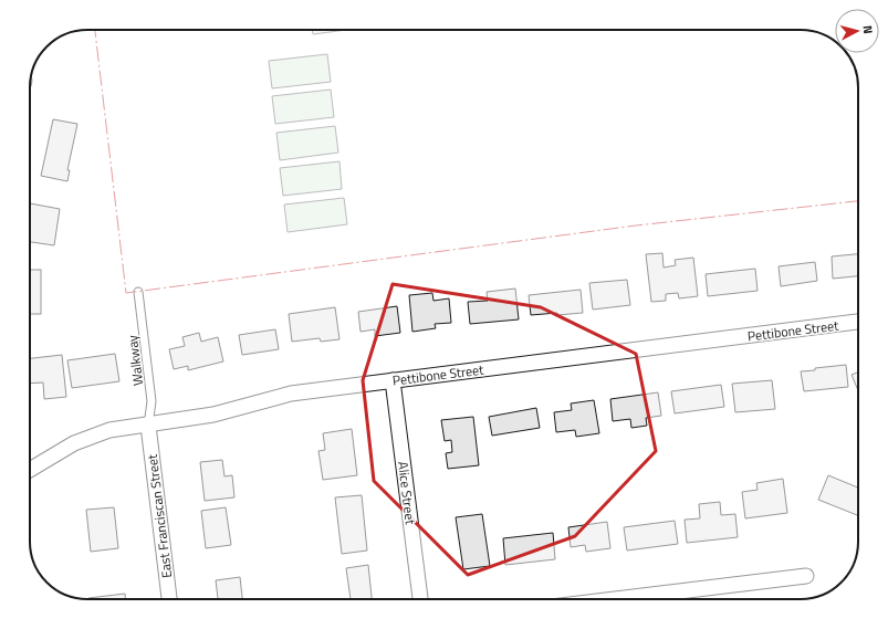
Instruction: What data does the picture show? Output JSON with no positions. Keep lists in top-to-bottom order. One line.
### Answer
{"streets":{"street":["Pettibone Street","Alice Street","East Franciscan Street"],"lane":["Walkway"]},"crossings":[["Pettibone Street","Walkway"],["Pettibone Street","Alice Street"],["Pettibone Street","East Franciscan Street"],["Walkway","East Franciscan Street"]],"north":"right"}
